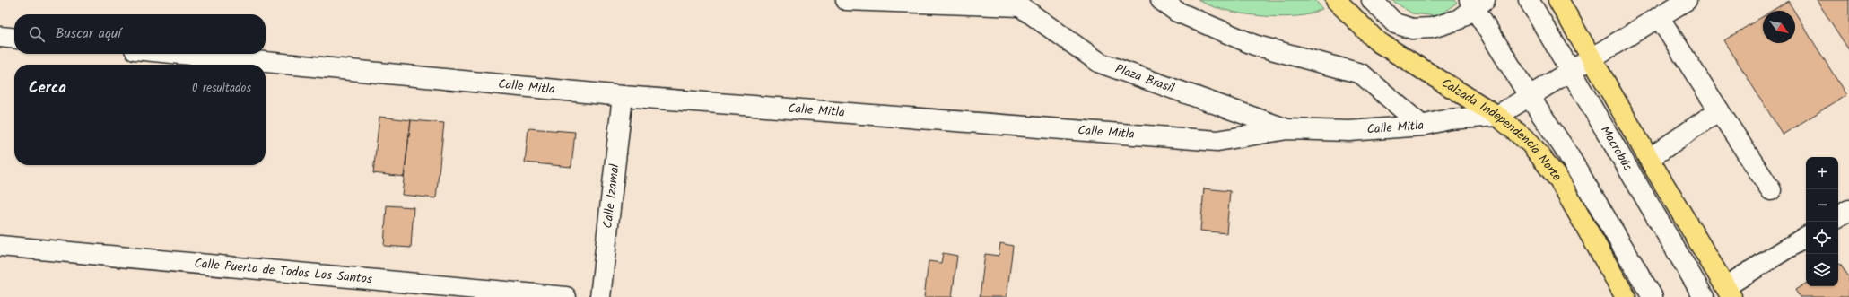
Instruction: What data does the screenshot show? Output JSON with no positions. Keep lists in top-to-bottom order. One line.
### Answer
{"streets":{"main road":["Calzada Independencia Norte"],"street":["Plaza Brasil","Calle Mitla","Macrobús","Calle Izamal","Calle Puerto de Todos Los Santos"]},"crossings":[["Plaza Brasil","Calle Mitla"],["Calle Mitla","Calzada Independencia Norte"],["Calle Mitla","Calle Izamal"]],"north":"bottom right","page":{"search":"Buscar aquí","heading":["Cerca","0 resultados"],"map_buttons":["+","−"]}}
